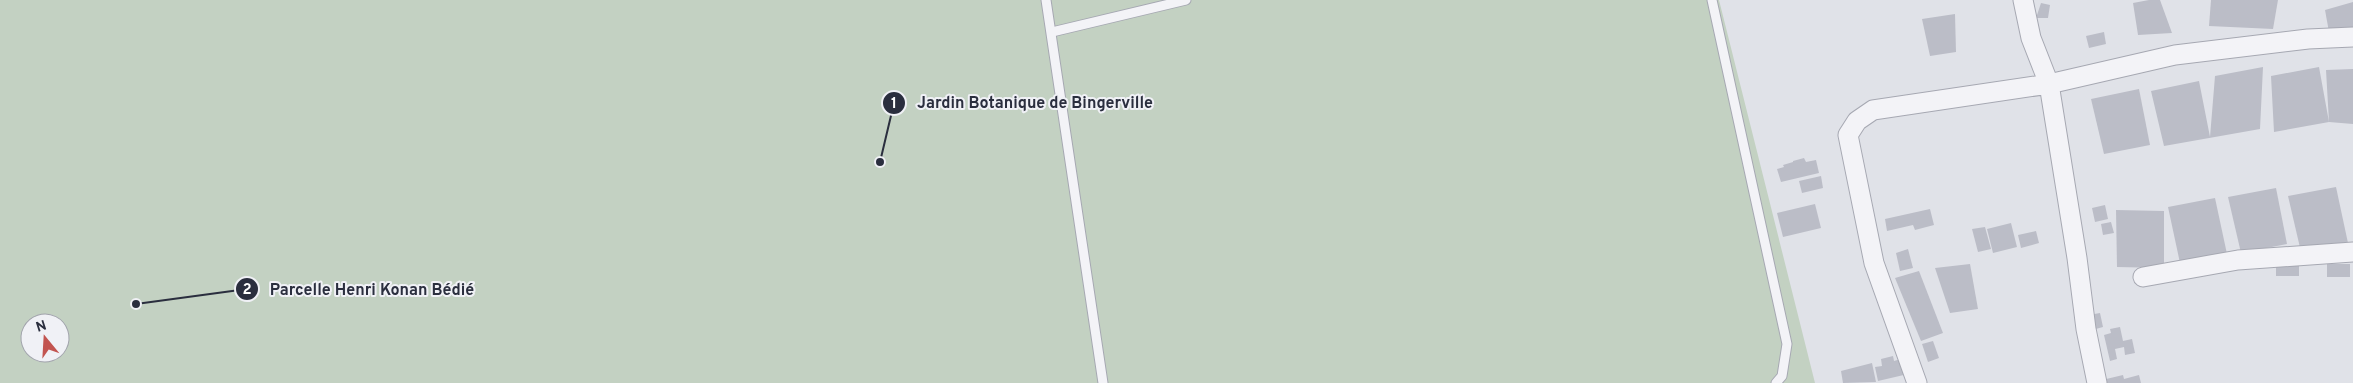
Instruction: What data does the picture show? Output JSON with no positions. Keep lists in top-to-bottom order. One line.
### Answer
{"places":["Jardin Botanique de Bingerville","Parcelle Henri Konan Bédié"],"north":"top"}
